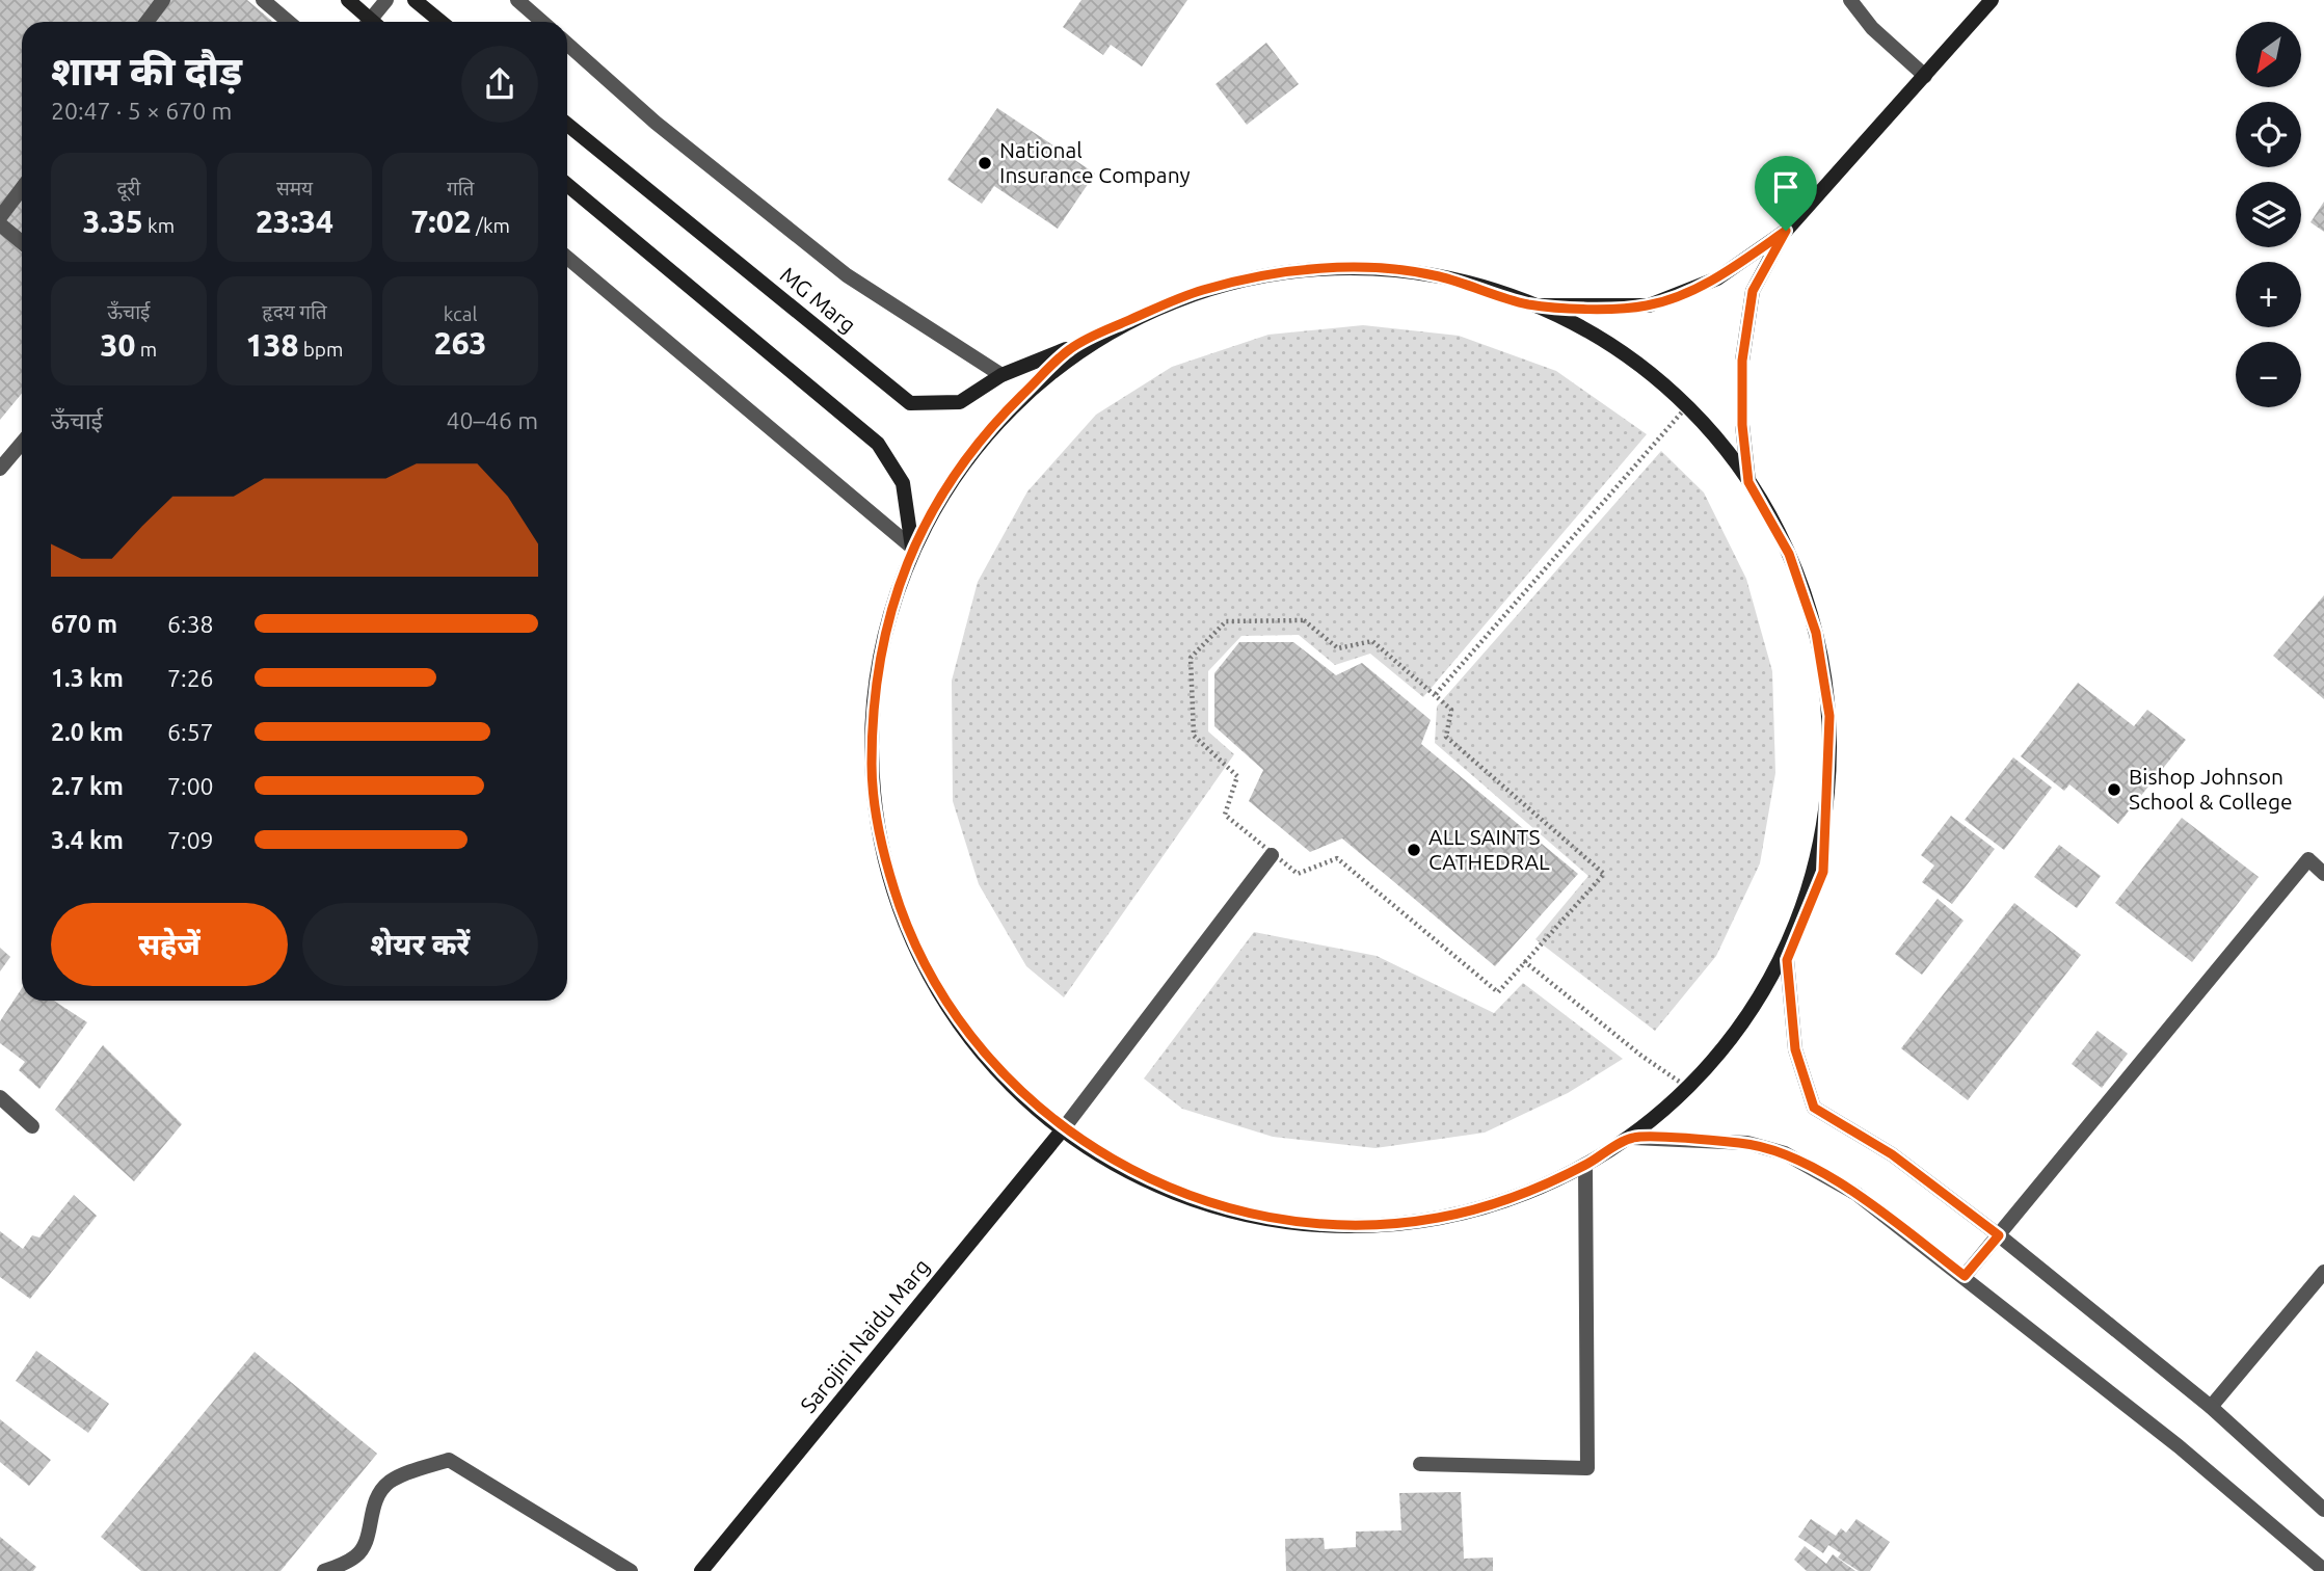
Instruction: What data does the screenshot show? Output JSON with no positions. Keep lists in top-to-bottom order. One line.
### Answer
{"streets":{"main road":["MG Marg","Sarojini Naidu Marg"]},"places":["National Insurance Company","Bishop Johnson School & College","ALL SAINTS CATHEDRAL"],"north":"bottom left","page":{"map_buttons":["+","−"],"heading":["शाम की दौड़","20:47 · 5 × 670 m"],"stats":[["दूरी","3.35 km"],["समय","23:34"],["गति","7:02 /km"],["ऊँचाई","30 m"],["हृदय गति","138 bpm"],["kcal","263"]],"chart":["ऊँचाई","40–46 m"],"list":[{"name":"670 m","note":"6:38"},{"name":"1.3 km","note":"7:26"},{"name":"2.0 km","note":"6:57"},{"name":"2.7 km","note":"7:00"},{"name":"3.4 km","note":"7:09"}],"buttons":["सहेजें","शेयर करें"]}}
